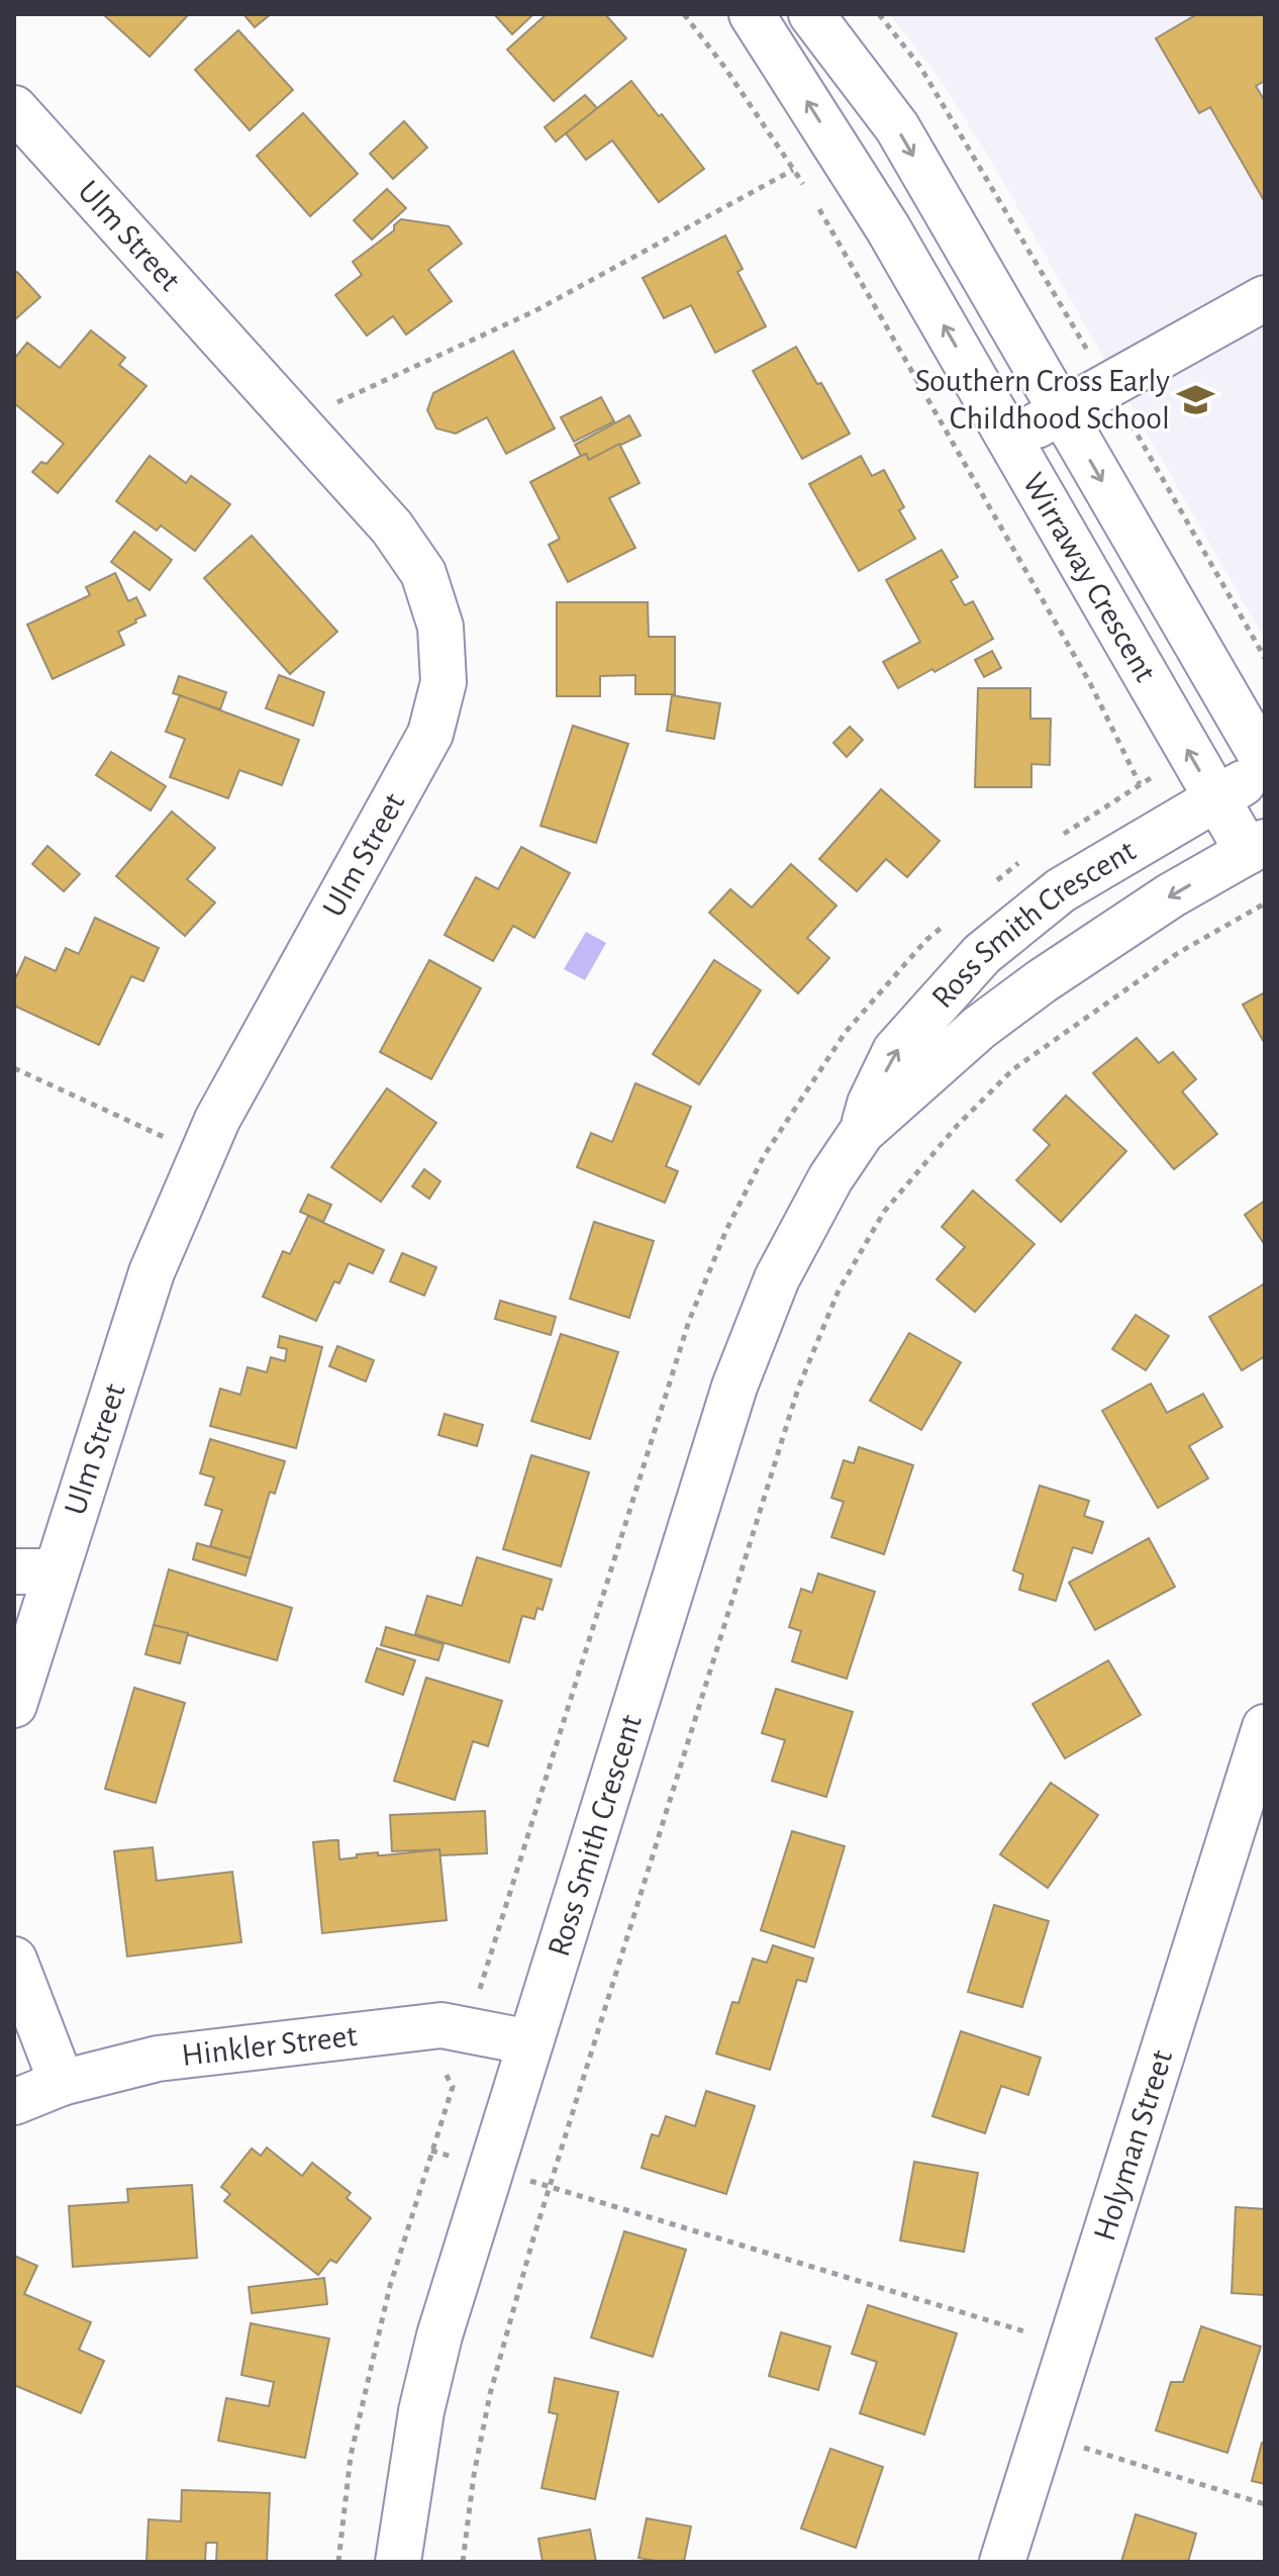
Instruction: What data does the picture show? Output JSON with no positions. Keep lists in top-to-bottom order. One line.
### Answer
{"streets":{"street":["Ulm Street","Wirraway Crescent","Ross Smith Crescent","Hinkler Street","Holyman Street"]},"crossings":[["Wirraway Crescent","Ross Smith Crescent"],["Ross Smith Crescent","Hinkler Street"]],"places":{"school or university":["Southern Cross Early Childhood School"]}}
